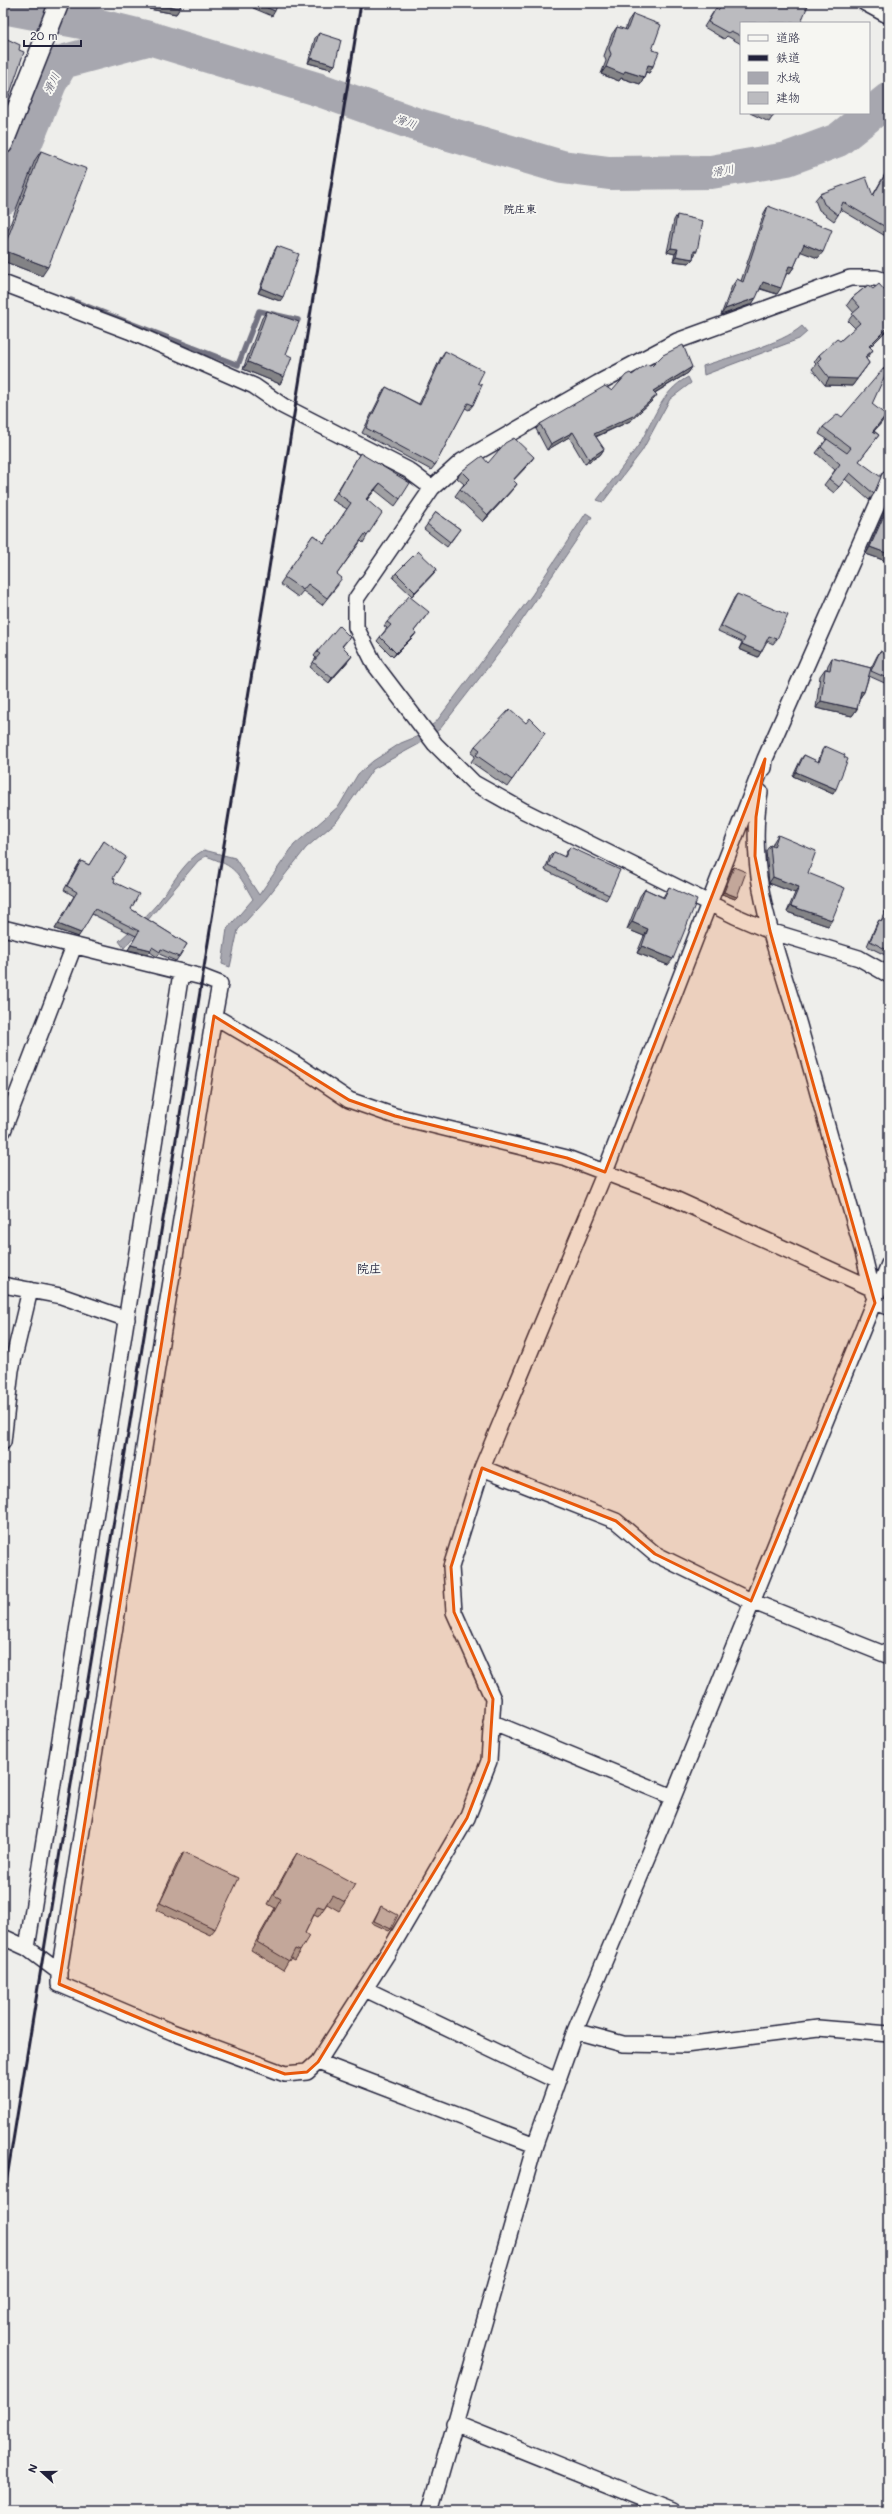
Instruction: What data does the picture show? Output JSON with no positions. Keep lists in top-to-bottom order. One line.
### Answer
{"districts":["院庄東","院庄"],"water":["滑川"],"legend":["道路","鉄道","水域","建物"],"scale_bar":"20 m","north":"left"}
